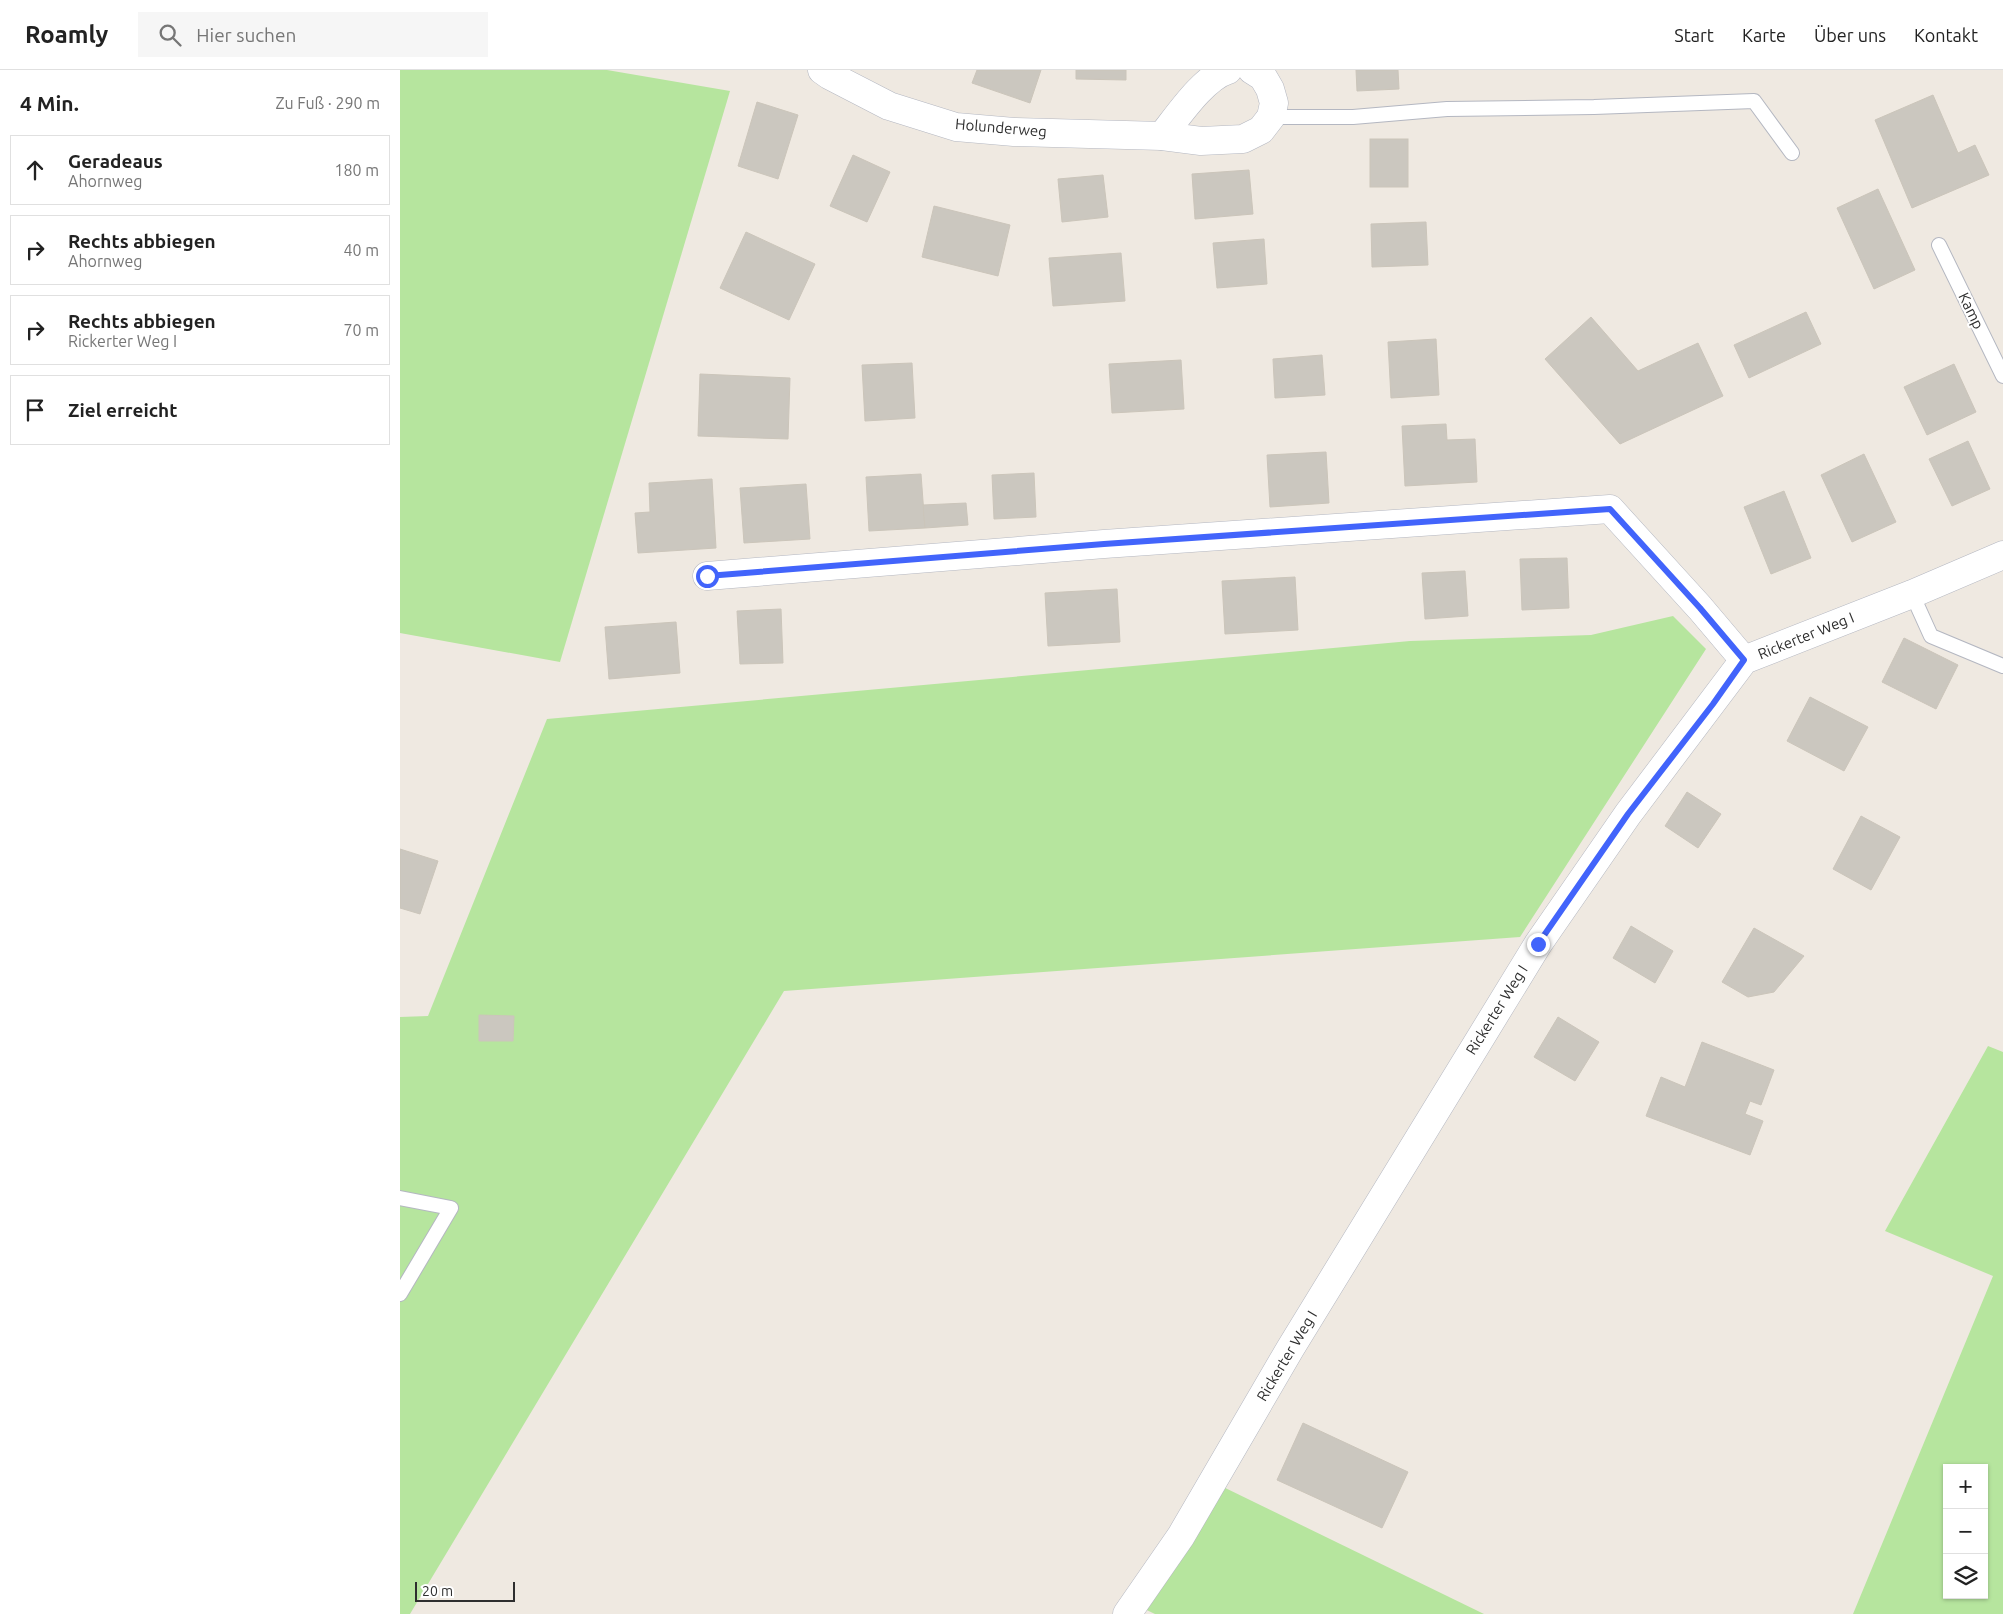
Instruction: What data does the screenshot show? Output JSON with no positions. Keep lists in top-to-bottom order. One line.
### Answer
{"streets":{"street":["Holunderweg","Rickerter Weg I"],"lane":["Kamp"]},"scale_bar":"20 m","page":{"header":"Roamly","search":"Hier suchen","nav":["Start","Karte","Über uns","Kontakt"],"heading":["4 Min.","Zu Fuß · 290 m"],"list":[["Geradeaus","Ahornweg","180 m"],["Rechts abbiegen","Ahornweg","40 m"],["Rechts abbiegen","Rickerter Weg I","70 m"],"Ziel erreicht"],"map_buttons":["+","−"],"scale":"20 m"}}
